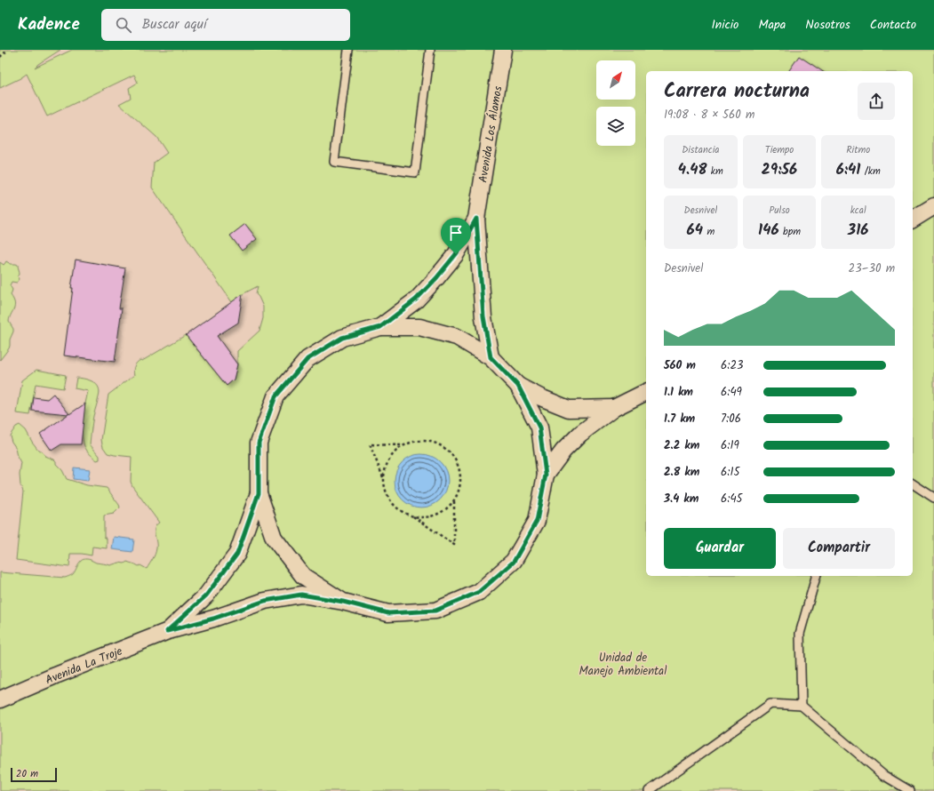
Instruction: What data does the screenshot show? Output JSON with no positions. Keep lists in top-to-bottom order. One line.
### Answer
{"streets":{"street":["Avenida Los Álamos","Avenida La Troje"]},"parks":["Unidad de Manejo Ambiental"],"scale_bar":"20 m","north":"top right","page":{"header":"Kadence","search":"Buscar aquí","nav":["Inicio","Mapa","Nosotros","Contacto"],"heading":["Carrera nocturna","19:08 · 8 × 560 m"],"stats":[["Distancia","4.48 km"],["Tiempo","29:56"],["Ritmo","6:41 /km"],["Desnivel","64 m"],["Pulso","146 bpm"],["kcal","316"]],"chart":["Desnivel","23–30 m"],"list":[{"name":"560 m","note":"6:23"},{"name":"1.1 km","note":"6:49"},{"name":"1.7 km","note":"7:06"},{"name":"2.2 km","note":"6:19"},{"name":"2.8 km","note":"6:15"},{"name":"3.4 km","note":"6:45"}],"buttons":["Guardar","Compartir"],"scale":"20 m"}}
